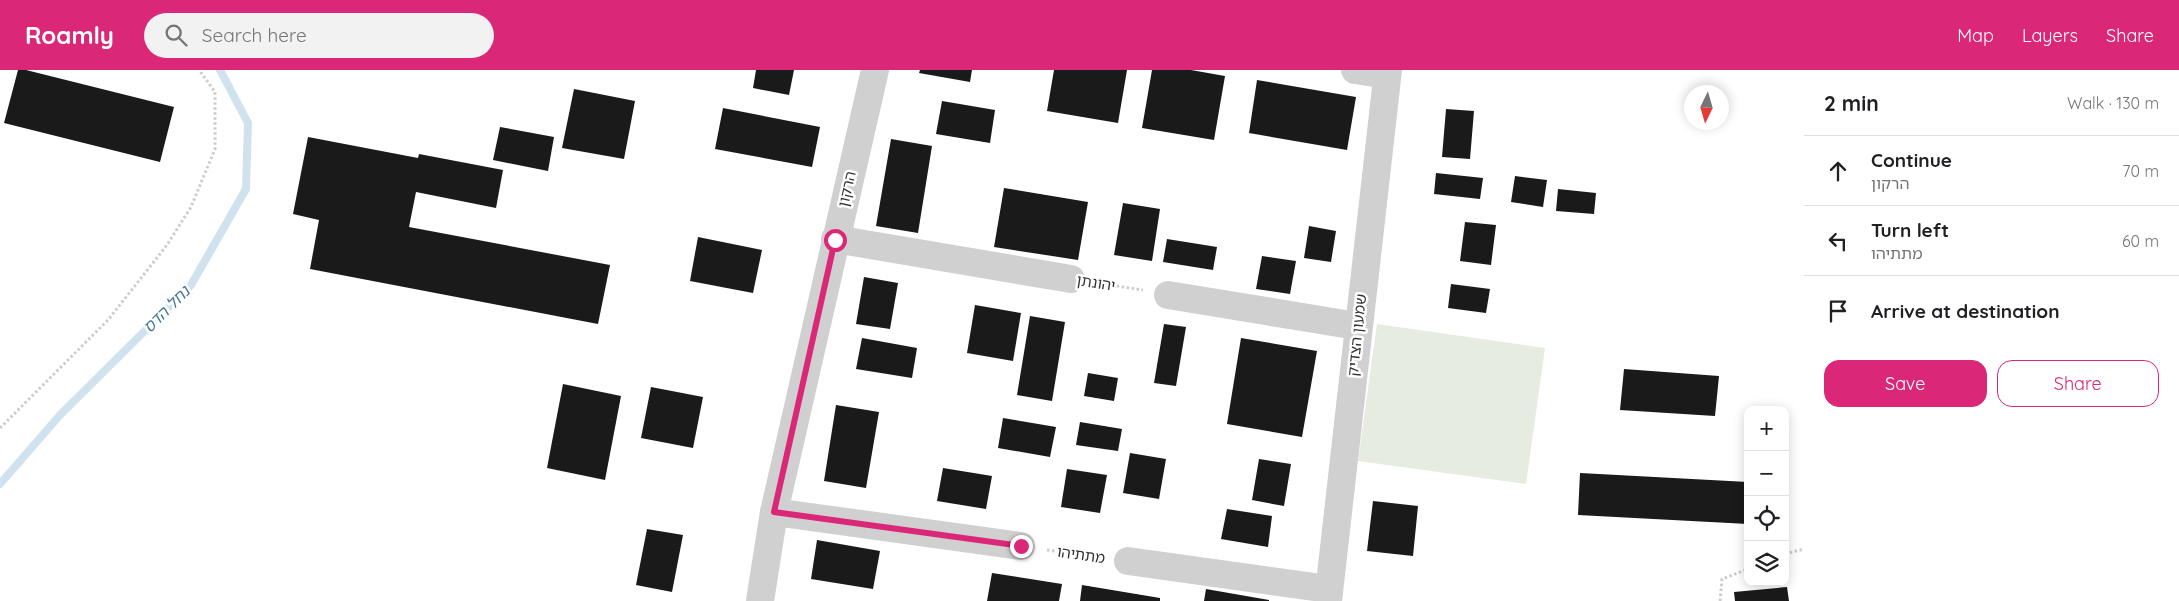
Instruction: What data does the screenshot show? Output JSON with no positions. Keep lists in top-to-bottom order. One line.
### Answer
{"streets":{"street":["הרקון","יהונתן","שמעון הצדיק"],"path":["מתתיהו"]},"crossings":[["הרקון","יהונתן"]],"water":["נחל הדס"],"north":"bottom","page":{"header":"Roamly","search":"Search here","nav":["Map","Layers","Share"],"heading":["2 min","Walk · 130 m"],"list":[["Continue","הרקון","70 m"],["Turn left","מתתיהו","60 m"],"Arrive at destination"],"buttons":["Save","Share"],"map_buttons":["+","−"]}}
